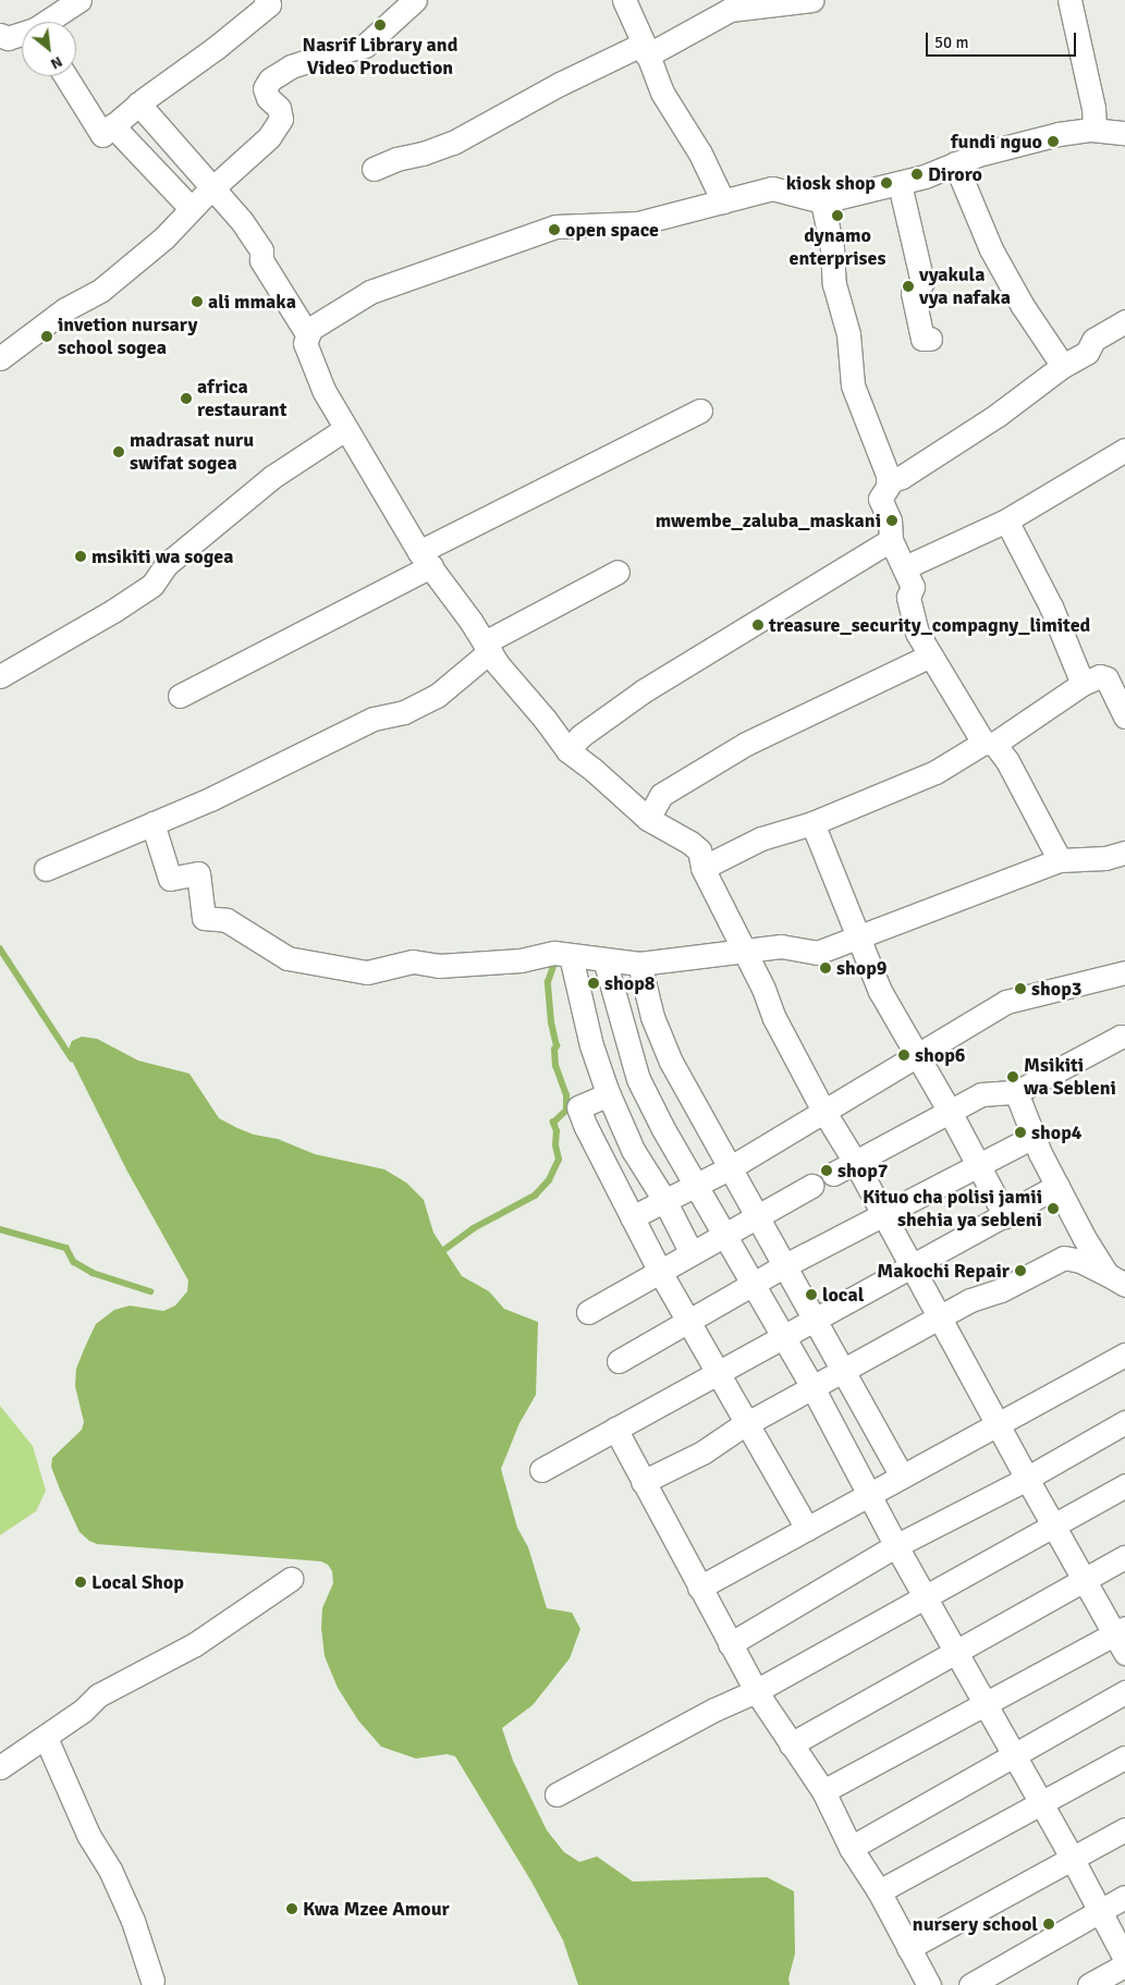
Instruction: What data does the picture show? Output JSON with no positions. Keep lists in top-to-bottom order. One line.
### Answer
{"places":["Nasrif Library and Video Production","fundi nguo","Diroro","kiosk shop","dynamo enterprises","open space","vyakula vya nafaka","ali mmaka","invetion nursary school sogea","africa restaurant","madrasat nuru swifat sogea","mwembe_zaluba_maskani","msikiti wa sogea","treasure_security_compagny_limited","shop9","shop8","shop3","shop6","Msikiti wa Sebleni","shop4","shop7","Kituo cha polisi jamii shehia ya sebleni","Makochi Repair","local","Local Shop","Kwa Mzee Amour","nursery school"],"scale_bar":"50 m","north":"bottom right"}
